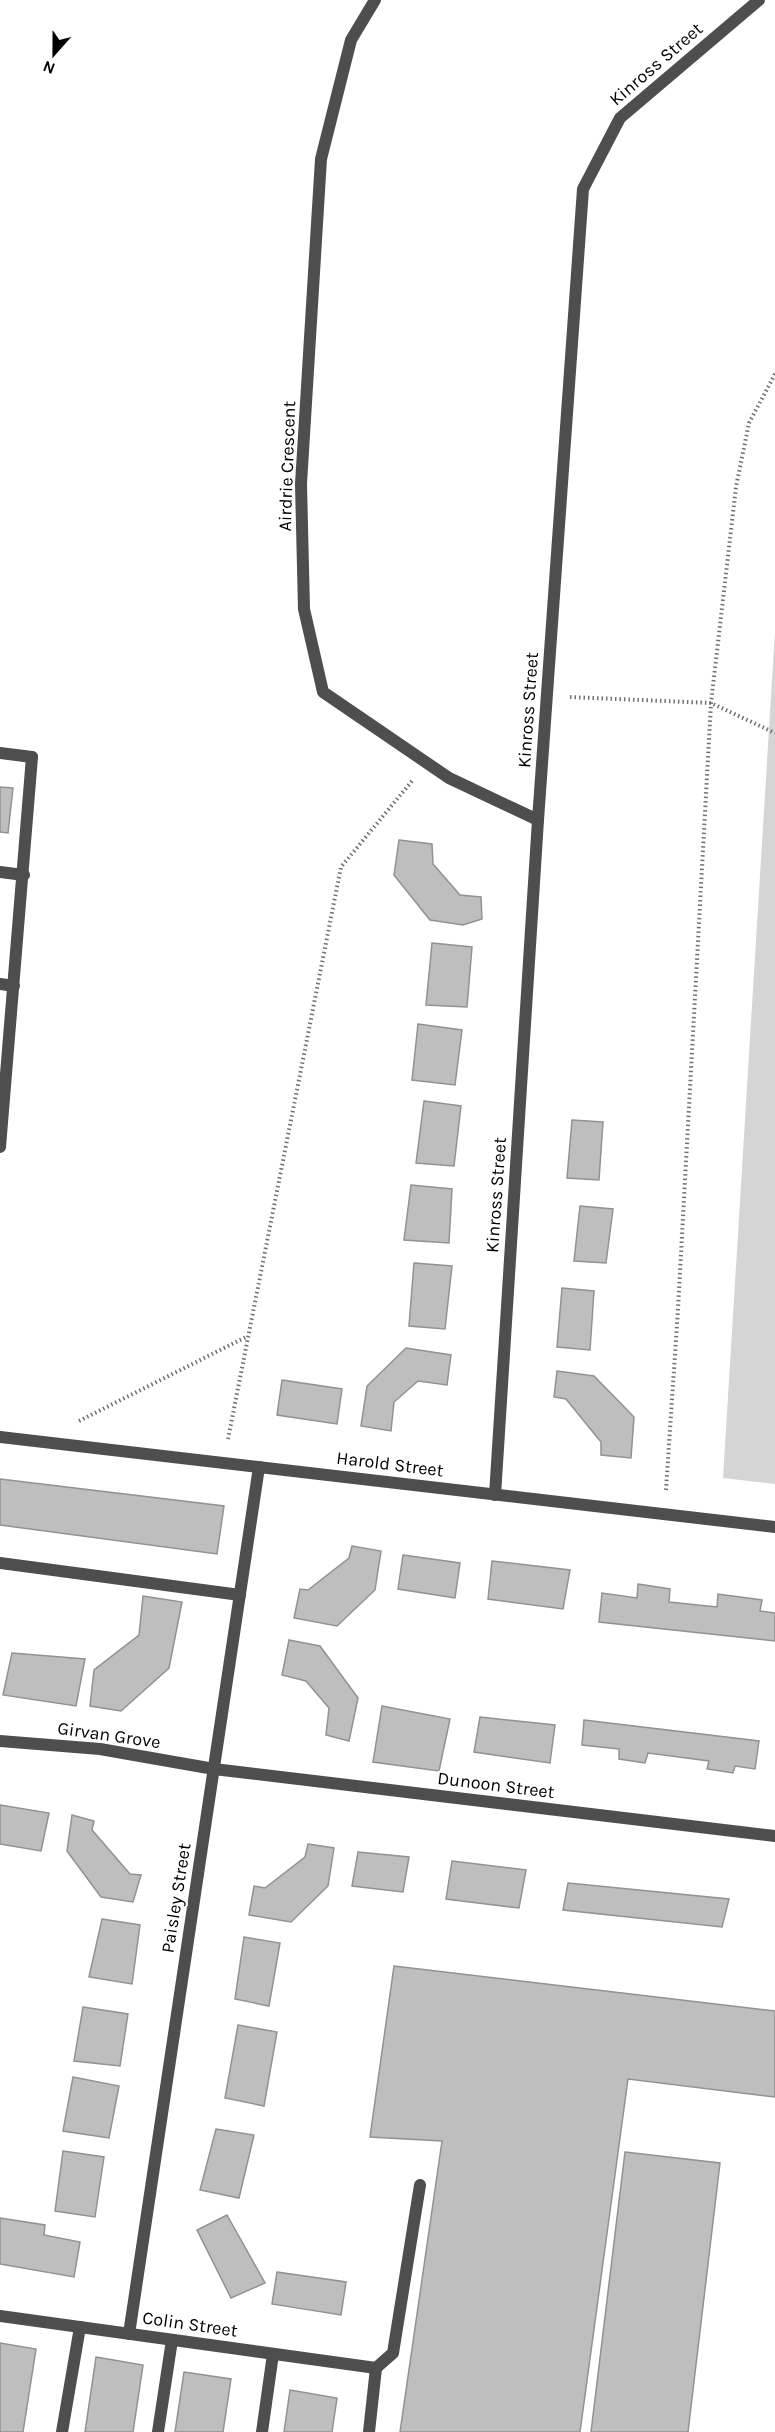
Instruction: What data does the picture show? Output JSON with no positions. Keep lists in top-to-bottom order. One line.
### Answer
{"streets":{"street":["Kinross Street","Airdrie Crescent","Harold Street","Girvan Grove","Dunoon Street","Paisley Street","Colin Street"]},"crossings":[["Kinross Street","Airdrie Crescent"],["Kinross Street","Harold Street"],["Harold Street","Paisley Street"],["Girvan Grove","Dunoon Street"],["Girvan Grove","Paisley Street"],["Dunoon Street","Paisley Street"],["Paisley Street","Colin Street"]],"north":"bottom"}
